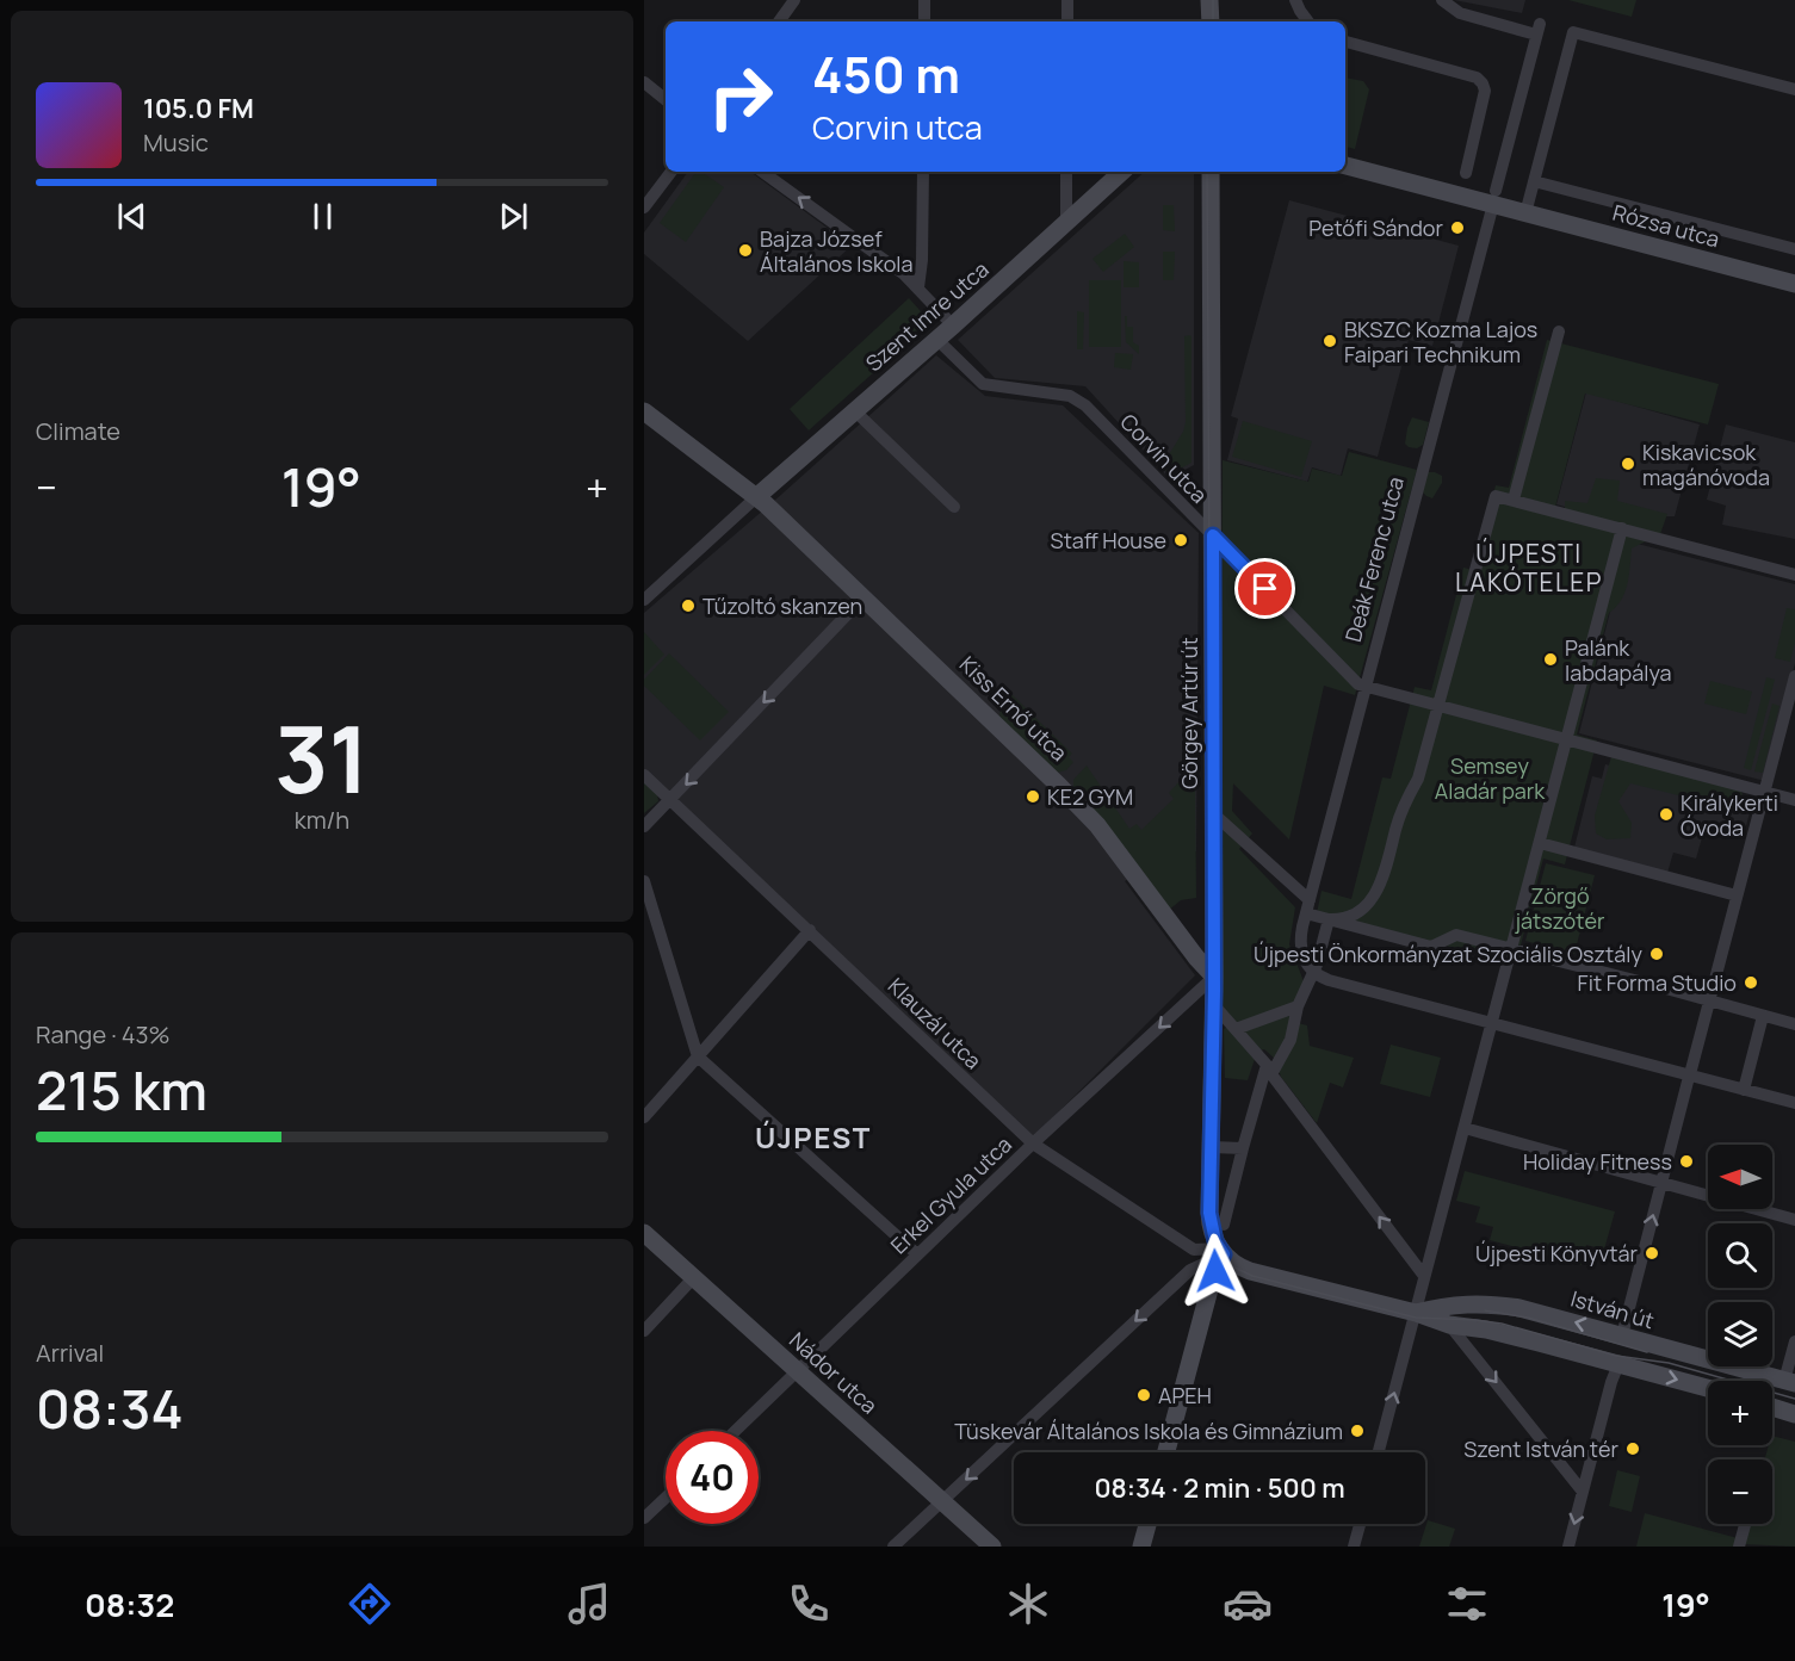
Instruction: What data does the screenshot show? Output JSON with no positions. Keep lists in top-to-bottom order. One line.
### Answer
{"streets":{"street":["Rózsa utca","Szent Imre utca","Corvin utca","Deák Ferenc utca","Kiss Ernő utca","Görgey Artúr út","Klauzál utca","Erkel Gyula utca","István út","Nádor utca"]},"crossings":[["Rózsa utca","Deák Ferenc utca"],["Szent Imre utca","Corvin utca"],["Szent Imre utca","Kiss Ernő utca"],["Corvin utca","Deák Ferenc utca"],["Corvin utca","Görgey Artúr út"],["Kiss Ernő utca","Görgey Artúr út"],["Kiss Ernő utca","Erkel Gyula utca"],["Görgey Artúr út","Erkel Gyula utca"],["Görgey Artúr út","István út"],["Klauzál utca","Erkel Gyula utca"],["Erkel Gyula utca","Nádor utca"]],"one_way":["Erkel Gyula utca"],"districts":["ÚJPESTI LAKÓTELEP","ÚJPEST"],"parks":["Semsey Aladár park","Zörgő játszótér"],"places":["Petőfi Sándor","Bajza József Általános Iskola","BKSZC Kozma Lajos Faipari Technikum","Kiskavicsok magánóvoda","Staff House","Tűzoltó skanzen","Palánk labdapálya","KE2 GYM","Királykerti Óvoda","Újpesti Önkormányzat Szociális Osztály","Fit Forma Studio","Holiday Fitness","Újpesti Könyvtár","APEH","Tüskevár Általános Iskola és Gimnázium","Szent István tér"],"north":"left","page":{"turn":["450 m","Corvin utca"],"song":["105.0 FM","Music"],"tile":["Climate",["31","km/h"],["Range · 43%","215 km"],["Arrival","08:34"]],"heat":["−","19°","+"],"map_buttons":["+","−"],"limit":"40","trip":"08:34 · 2 min · 500 m","tabs":["08:32","19°"]}}
